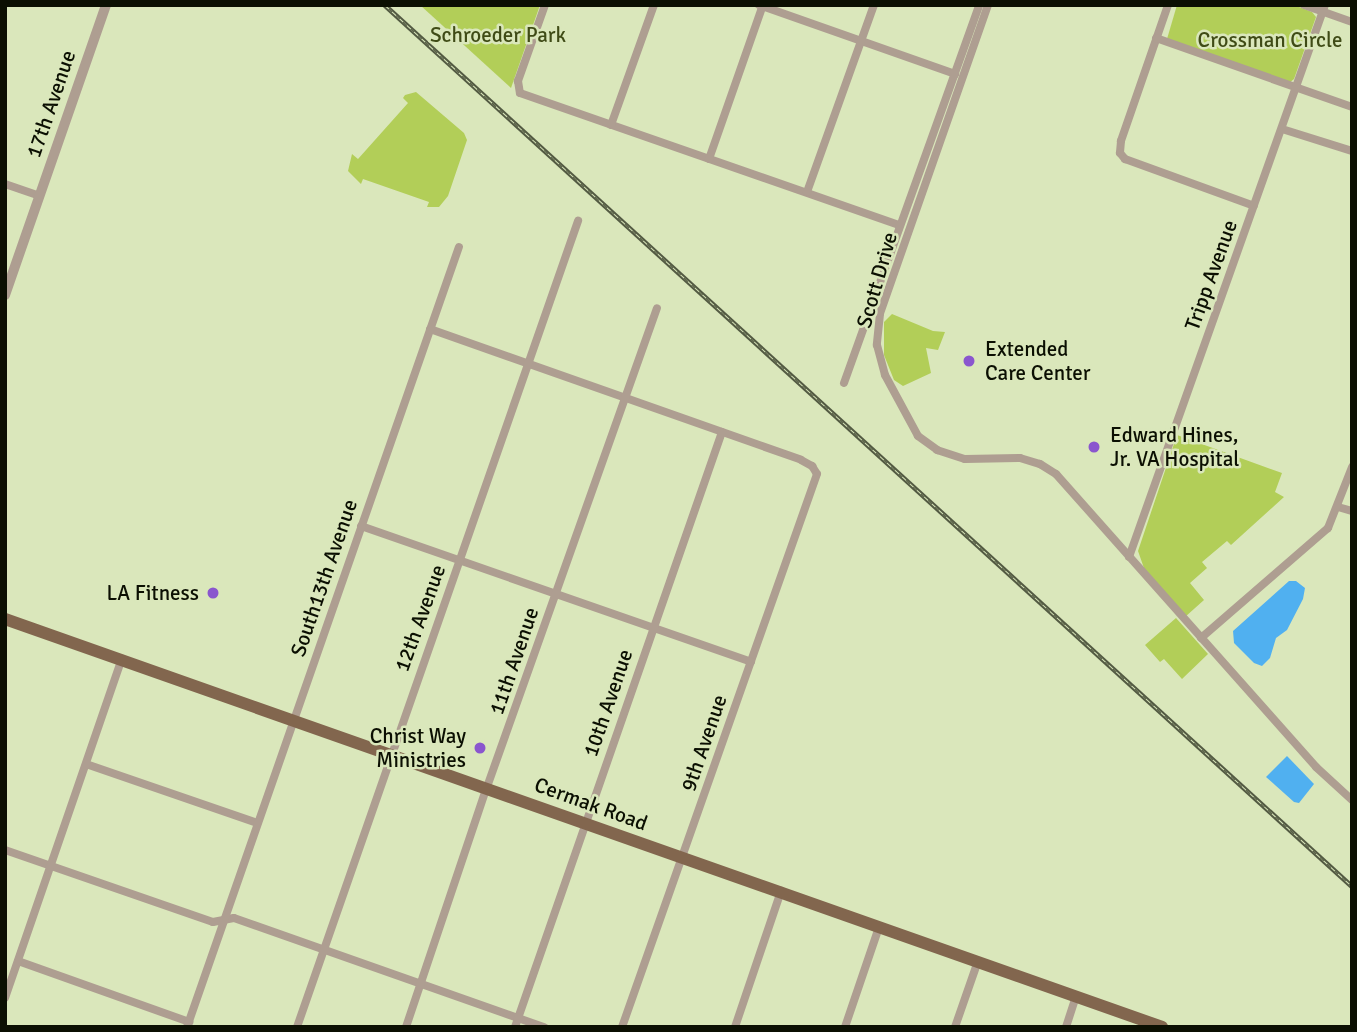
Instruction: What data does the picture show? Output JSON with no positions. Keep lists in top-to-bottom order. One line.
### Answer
{"streets":{"main road":["Cermak Road"],"street":["17th Avenue","Tripp Avenue","Scott Drive","South13th Avenue","12th Avenue","11th Avenue","10th Avenue","9th Avenue"]},"crossings":[["Tripp Avenue","Scott Drive"],["South13th Avenue","Cermak Road"],["12th Avenue","Cermak Road"],["11th Avenue","Cermak Road"],["10th Avenue","9th Avenue"],["10th Avenue","Cermak Road"],["9th Avenue","Cermak Road"]],"parks":["Schroeder Park","Crossman Circle"],"places":["Extended Care Center","Edward Hines, Jr. VA Hospital","LA Fitness","Christ Way Ministries"]}
